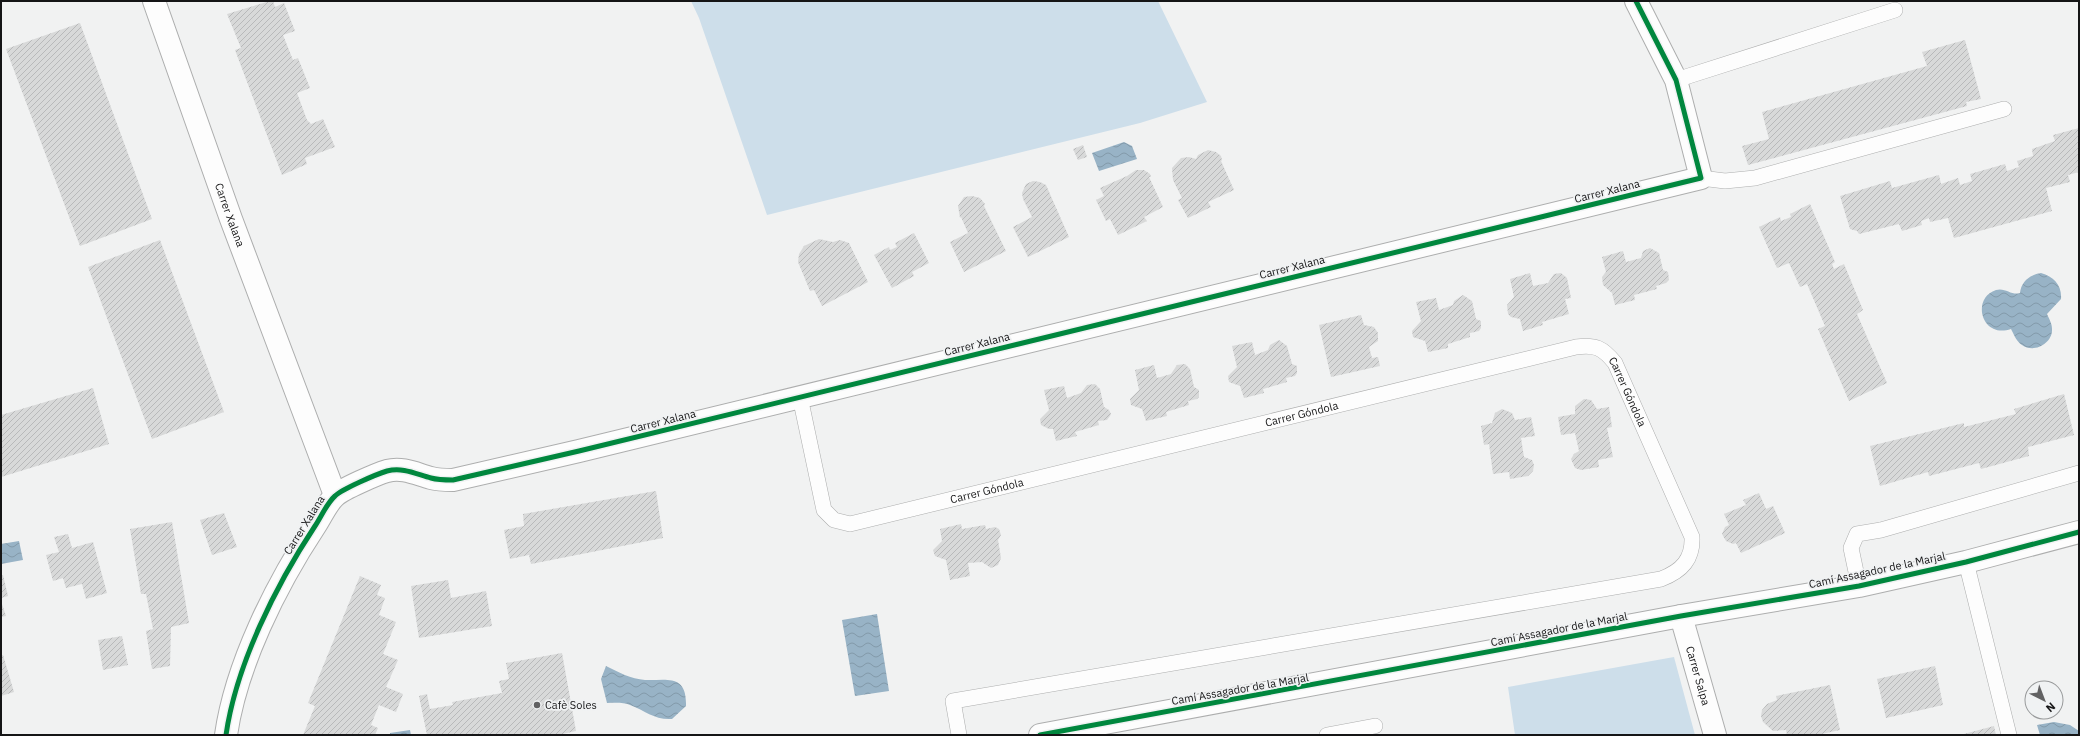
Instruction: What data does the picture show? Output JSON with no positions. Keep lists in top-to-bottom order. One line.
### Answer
{"streets":{"street":["Carrer Xalana","Camí Assagador de la Marjal","Carrer Salpa"],"lane":["Carrer Góndola"]},"crossings":[["Carrer Xalana","Carrer Góndola"],["Camí Assagador de la Marjal","Carrer Salpa"]],"places":["Cafè Soles"],"north":"bottom right"}
